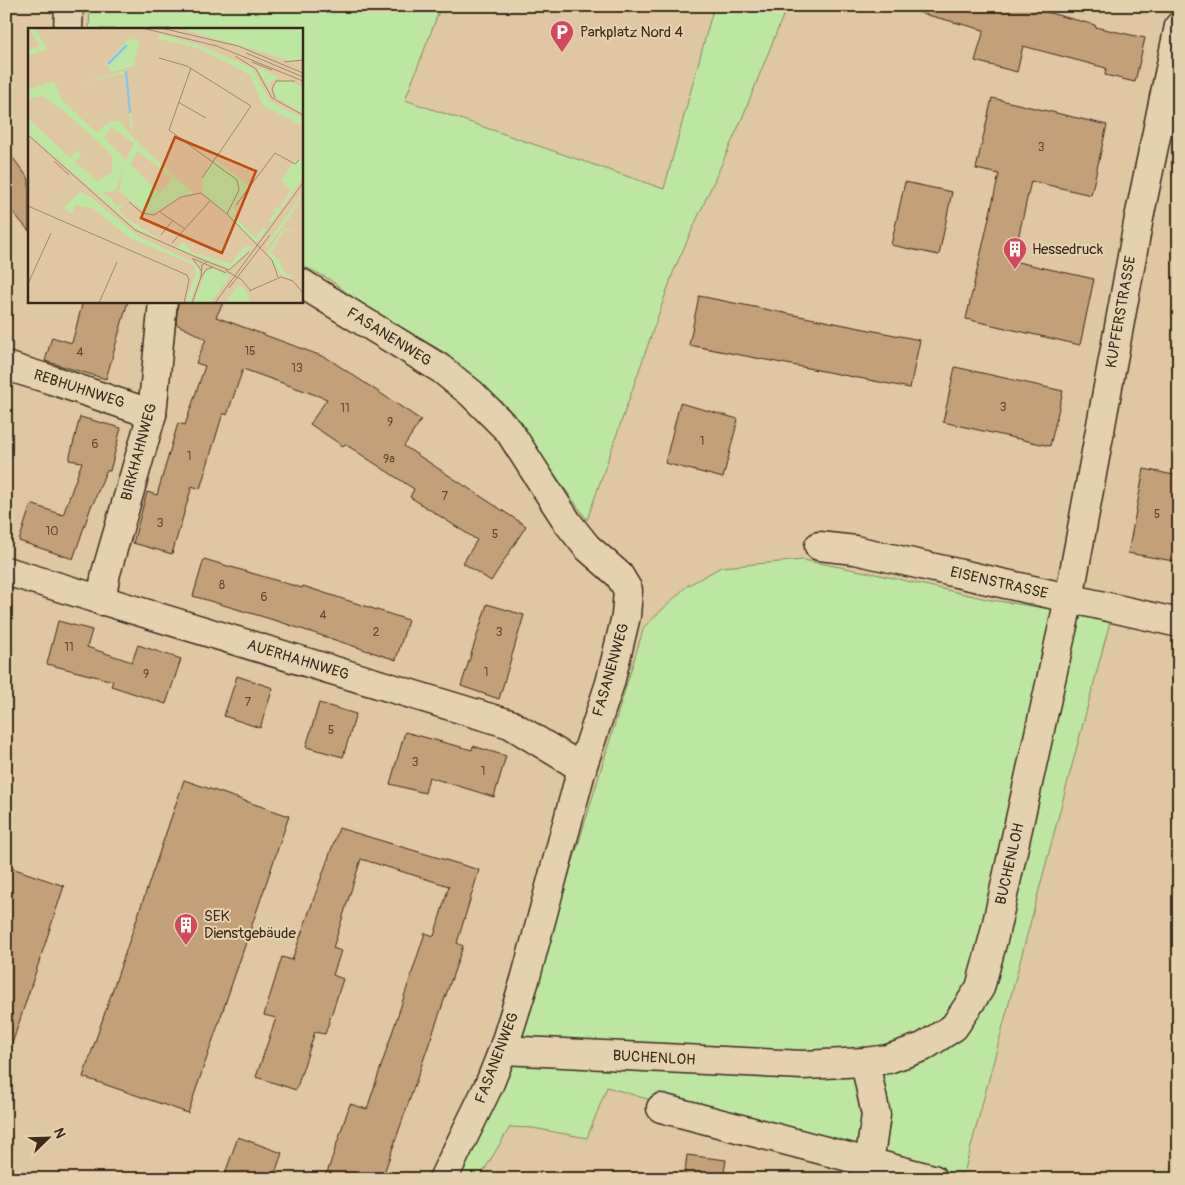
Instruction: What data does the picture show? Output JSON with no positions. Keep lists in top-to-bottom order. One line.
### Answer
{"streets":{"street":["KUPFERSTRASSE","FASANENWEG","REBHUHNWEG","BIRKHAHNWEG","EISENSTRASSE","AUERHAHNWEG","BUCHENLOH"]},"crossings":[["KUPFERSTRASSE","EISENSTRASSE"],["KUPFERSTRASSE","BUCHENLOH"],["FASANENWEG","AUERHAHNWEG"],["FASANENWEG","BUCHENLOH"],["REBHUHNWEG","BIRKHAHNWEG"],["BIRKHAHNWEG","AUERHAHNWEG"],["EISENSTRASSE","BUCHENLOH"]],"places":{"parking":["Parkplatz Nord 4"],"building":["Hessedruck","SEK Dienstgebäude"]},"house_numbers":["3","15","4","13","3","11","9","1","6","1","9a","7","5","3","10","5","8","6","4","2","3","11","1","9","7","5","3","1"],"north":"top right"}
